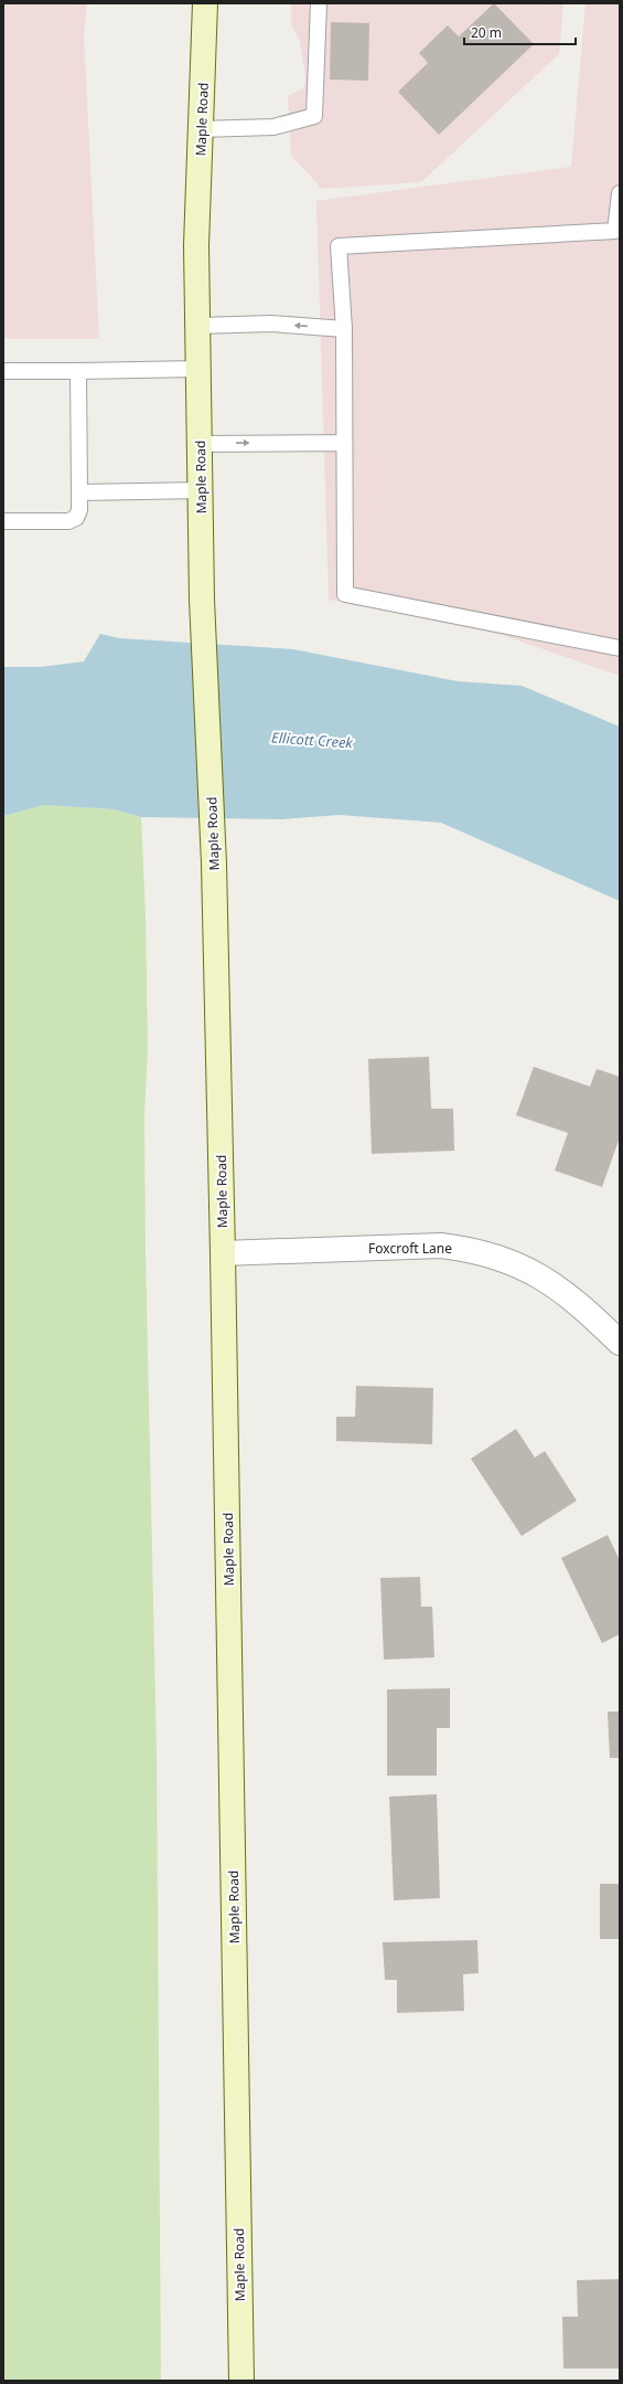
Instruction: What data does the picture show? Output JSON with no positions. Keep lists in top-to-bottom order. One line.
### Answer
{"streets":{"main road":["Maple Road"],"street":["Foxcroft Lane"]},"crossings":[["Maple Road","Foxcroft Lane"]],"water":["Ellicott Creek"],"scale_bar":"20 m"}
